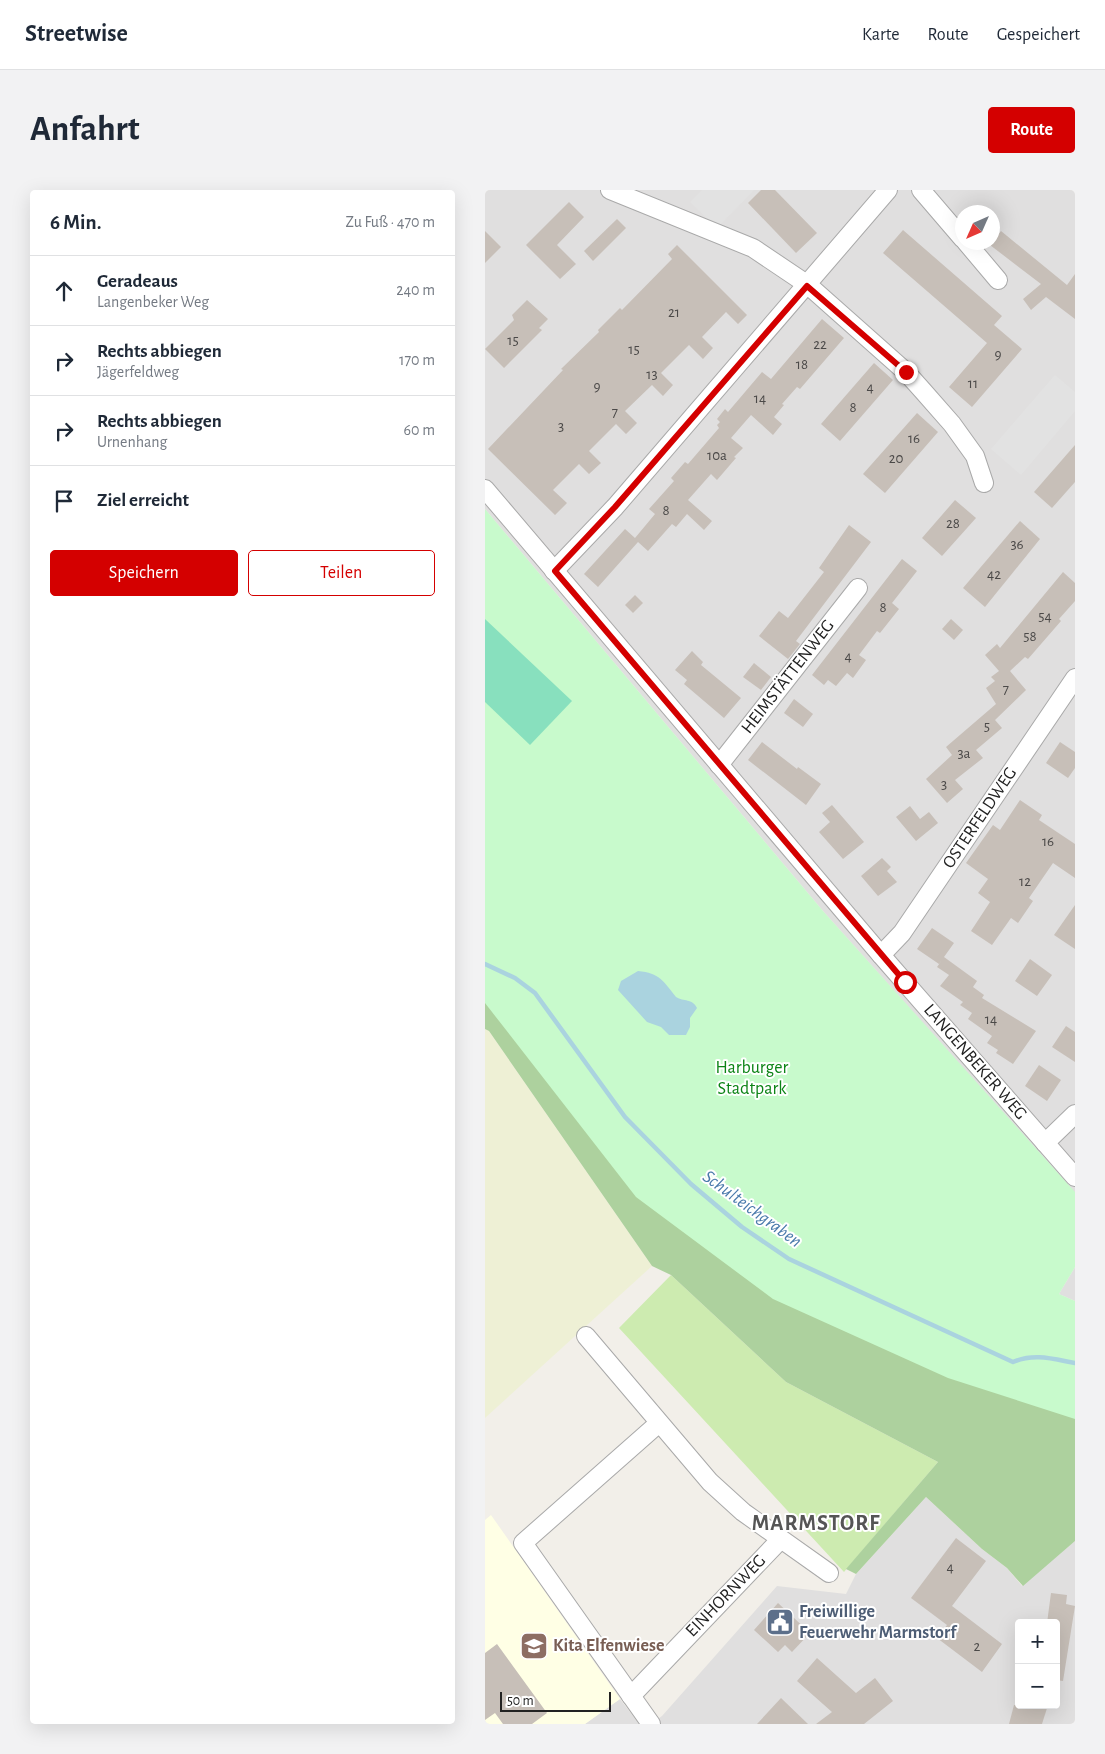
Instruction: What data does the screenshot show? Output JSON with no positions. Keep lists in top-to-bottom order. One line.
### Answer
{"streets":{"street":["HEIMSTÄTTENWEG","OSTERFELDWEG","LANGENBEKER WEG","EINHORNWEG"]},"crossings":[["HEIMSTÄTTENWEG","LANGENBEKER WEG"],["OSTERFELDWEG","LANGENBEKER WEG"]],"districts":["MARMSTORF"],"water":["Schulteichgraben"],"parks":["Harburger Stadtpark"],"places":{"public building":["Freiwillige Feuerwehr Marmstorf"],"school or university":["Kita Elfenwiese"]},"house_numbers":["21","15","22","15","9","18","13","11","9","4","14","8","7","3","16","10a","20","8","28","36","42","8","54","58","4","7","5","3a","3","16","12","14","4","2"],"scale_bar":"50 m","north":"bottom left","page":{"header":"Streetwise","nav":["Karte","Route","Gespeichert"],"buttons":["Route",["Speichern","Teilen"]],"title":"Anfahrt","heading":["6 Min.","Zu Fuß · 470 m"],"list":[["Geradeaus","Langenbeker Weg","240 m"],["Rechts abbiegen","Jägerfeldweg","170 m"],["Rechts abbiegen","Urnenhang","60 m"],"Ziel erreicht"],"map_buttons":["+","−"],"scale":"50 m"}}
